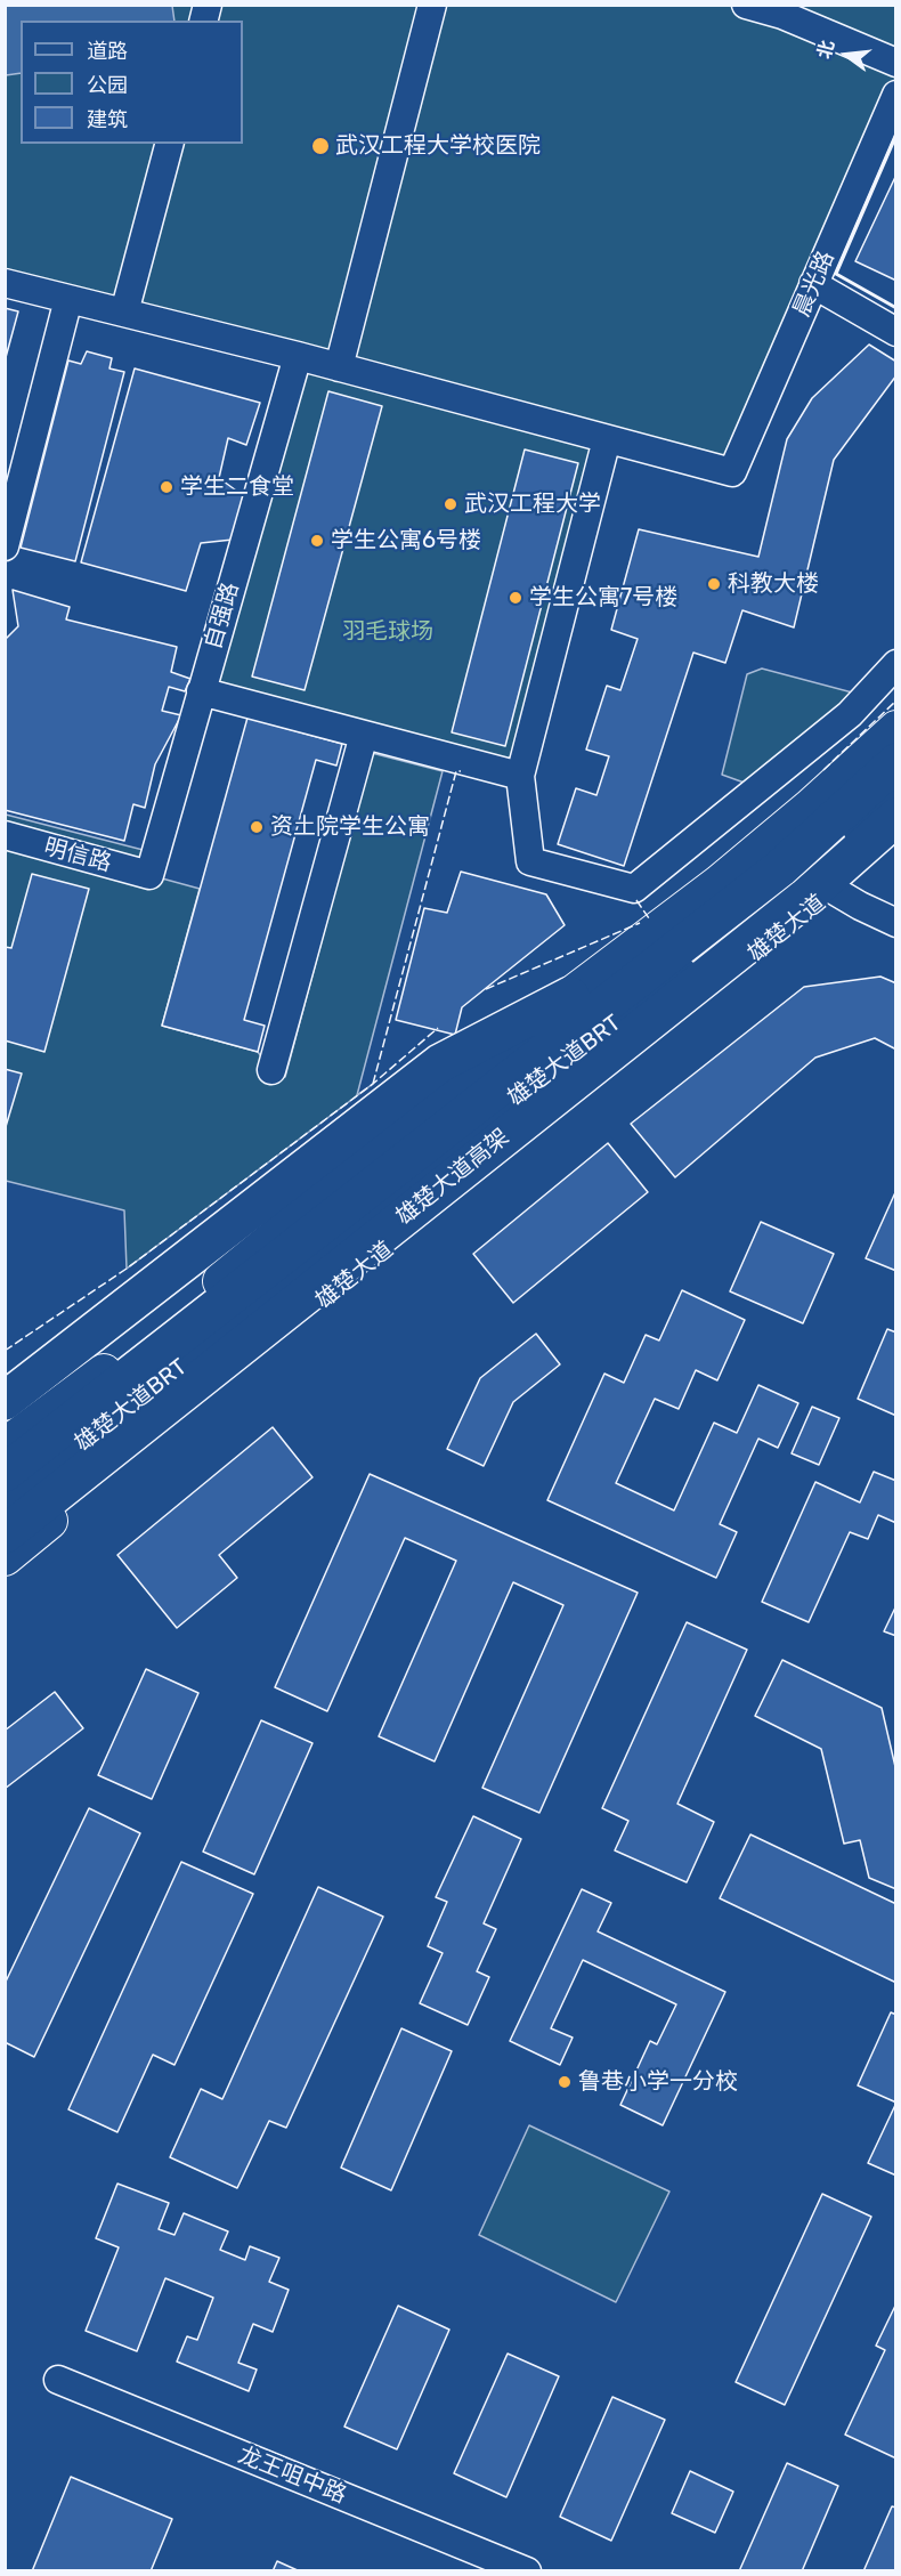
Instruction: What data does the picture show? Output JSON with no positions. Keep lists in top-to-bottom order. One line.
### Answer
{"streets":{"highway":["雄楚大道高架"],"main road":["雄楚大道"],"street":["晨光路","自强路","明信路","雄楚大道BRT","龙王咀中路"]},"crossings":[["自强路","明信路"]],"parks":["羽毛球场"],"places":["武汉工程大学校医院","学生二食堂","武汉工程大学","学生公寓6号楼","科教大楼","学生公寓7号楼","资土院学生公寓","鲁巷小学一分校"],"legend":["道路","公园","建筑"],"north":"left"}
